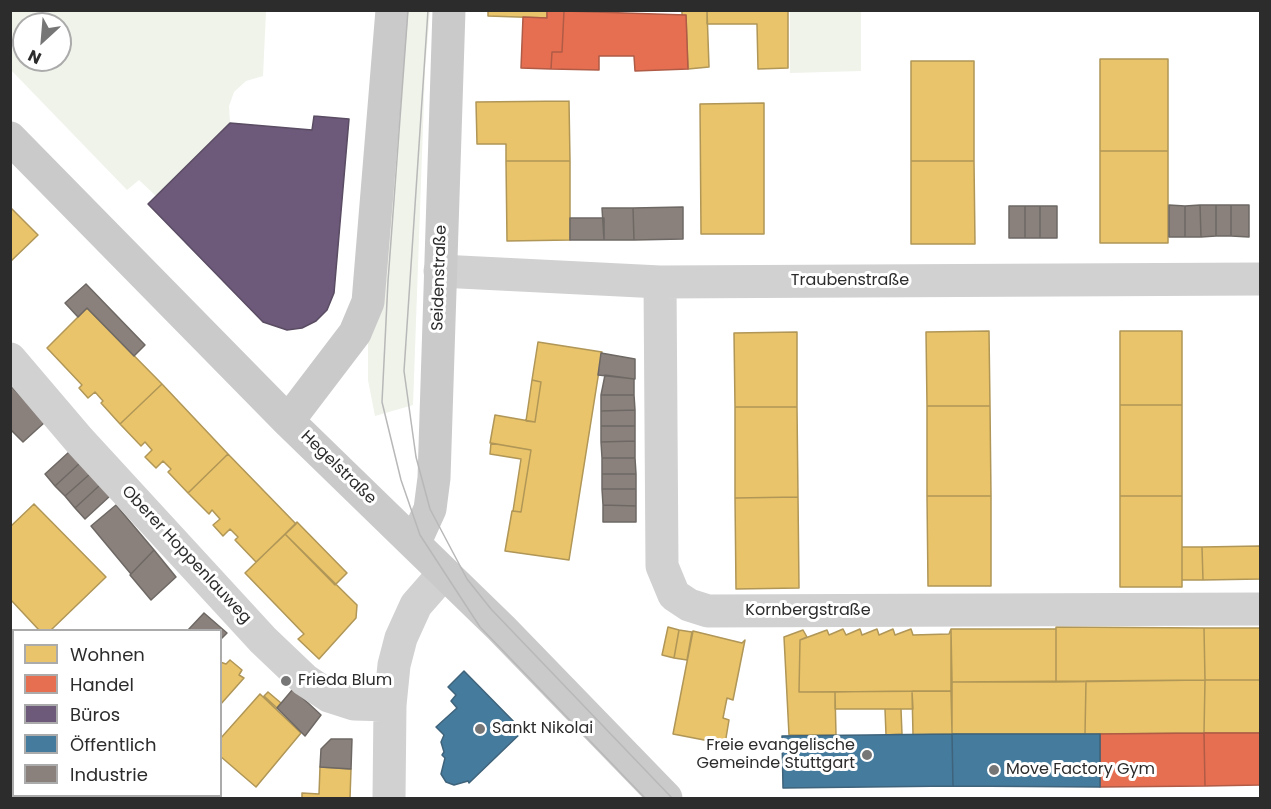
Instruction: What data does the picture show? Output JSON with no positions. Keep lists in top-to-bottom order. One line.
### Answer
{"streets":{"street":["Seidenstraße","Traubenstraße","Hegelstraße","Oberer Hoppenlauweg","Kornbergstraße"]},"crossings":[["Seidenstraße","Traubenstraße"],["Seidenstraße","Hegelstraße"],["Traubenstraße","Kornbergstraße"]],"places":["Frieda Blum","Sankt Nikolai","Freie evangelische Gemeinde Stuttgart","Move Factory Gym"],"legend":["Wohnen","Handel","Büros","Öffentlich","Industrie"],"north":"bottom left"}
